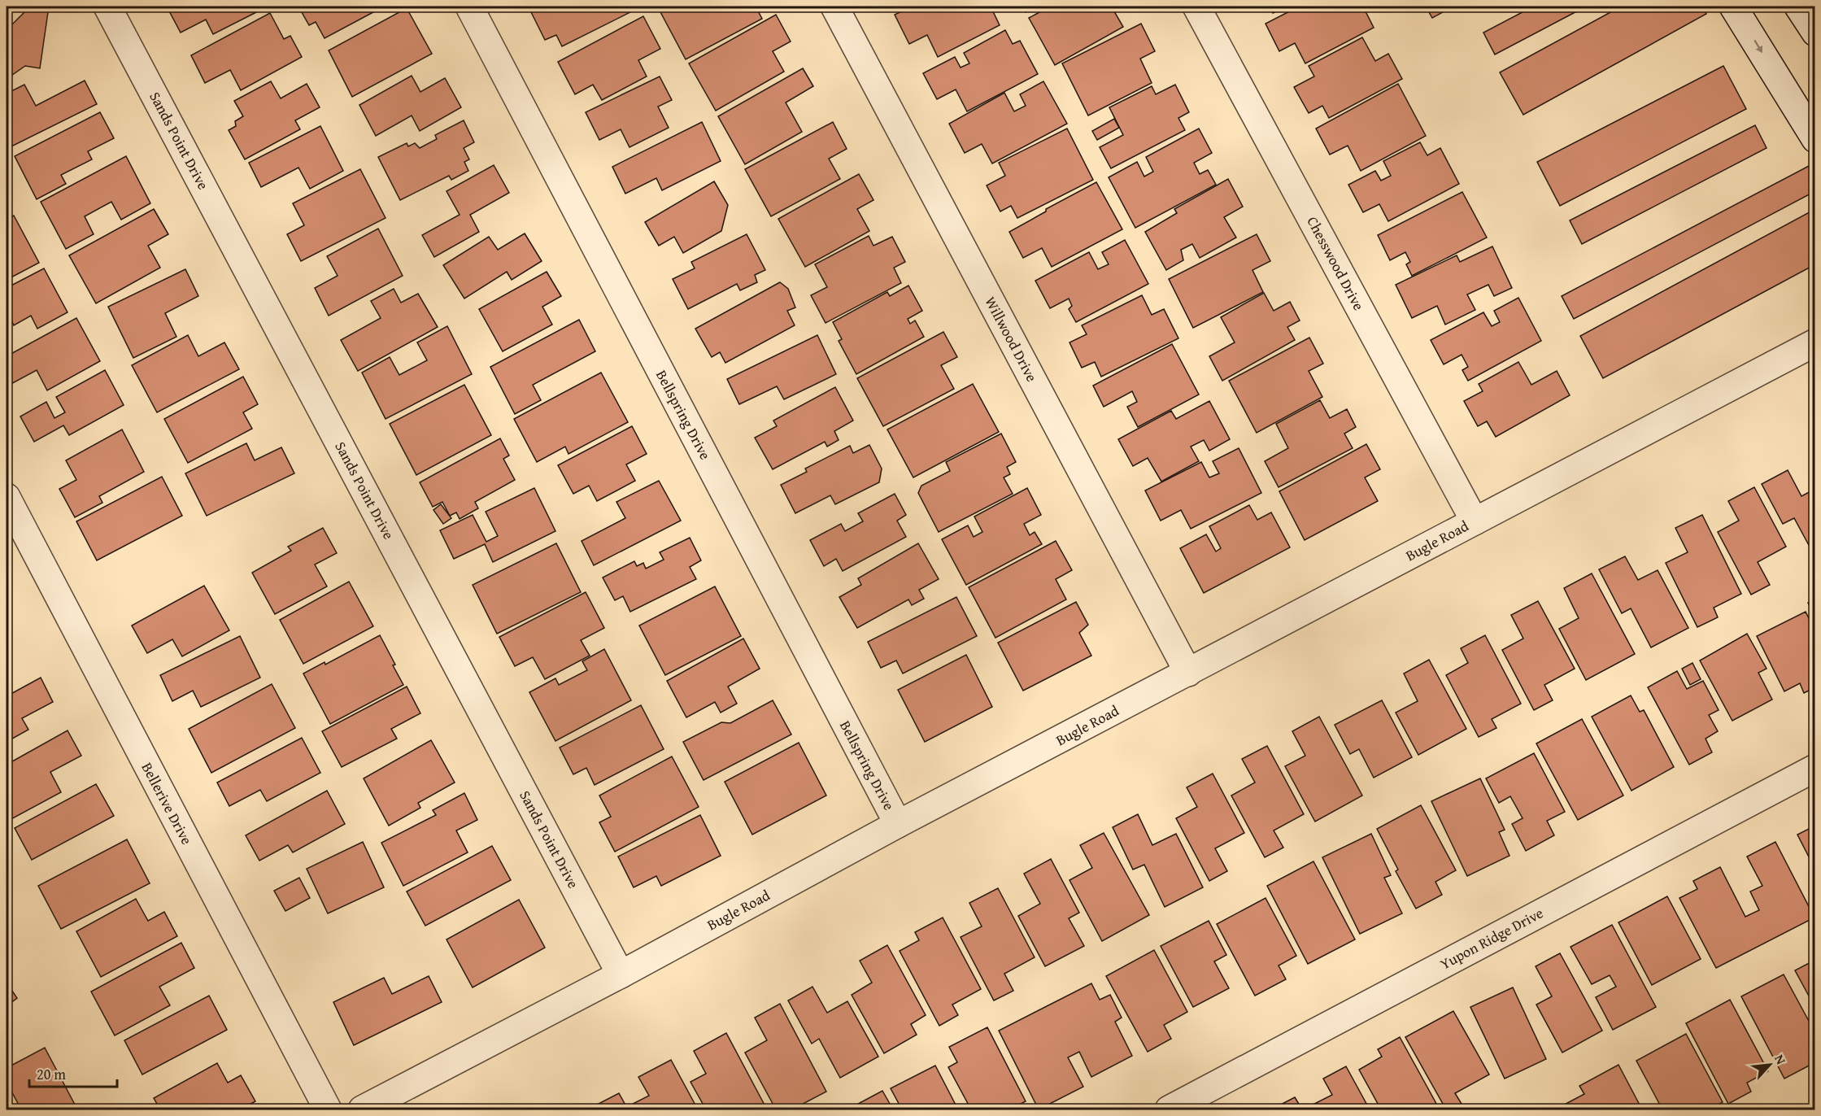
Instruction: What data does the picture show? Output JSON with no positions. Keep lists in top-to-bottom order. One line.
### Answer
{"streets":{"street":["Sands Point Drive","Chesswood Drive","Willwood Drive","Bellspring Drive","Bugle Road","Bellerive Drive","Yupon Ridge Drive"]},"crossings":[["Sands Point Drive","Bugle Road"],["Chesswood Drive","Bugle Road"],["Willwood Drive","Bugle Road"],["Bellspring Drive","Bugle Road"]],"scale_bar":"20 m","north":"top right"}
